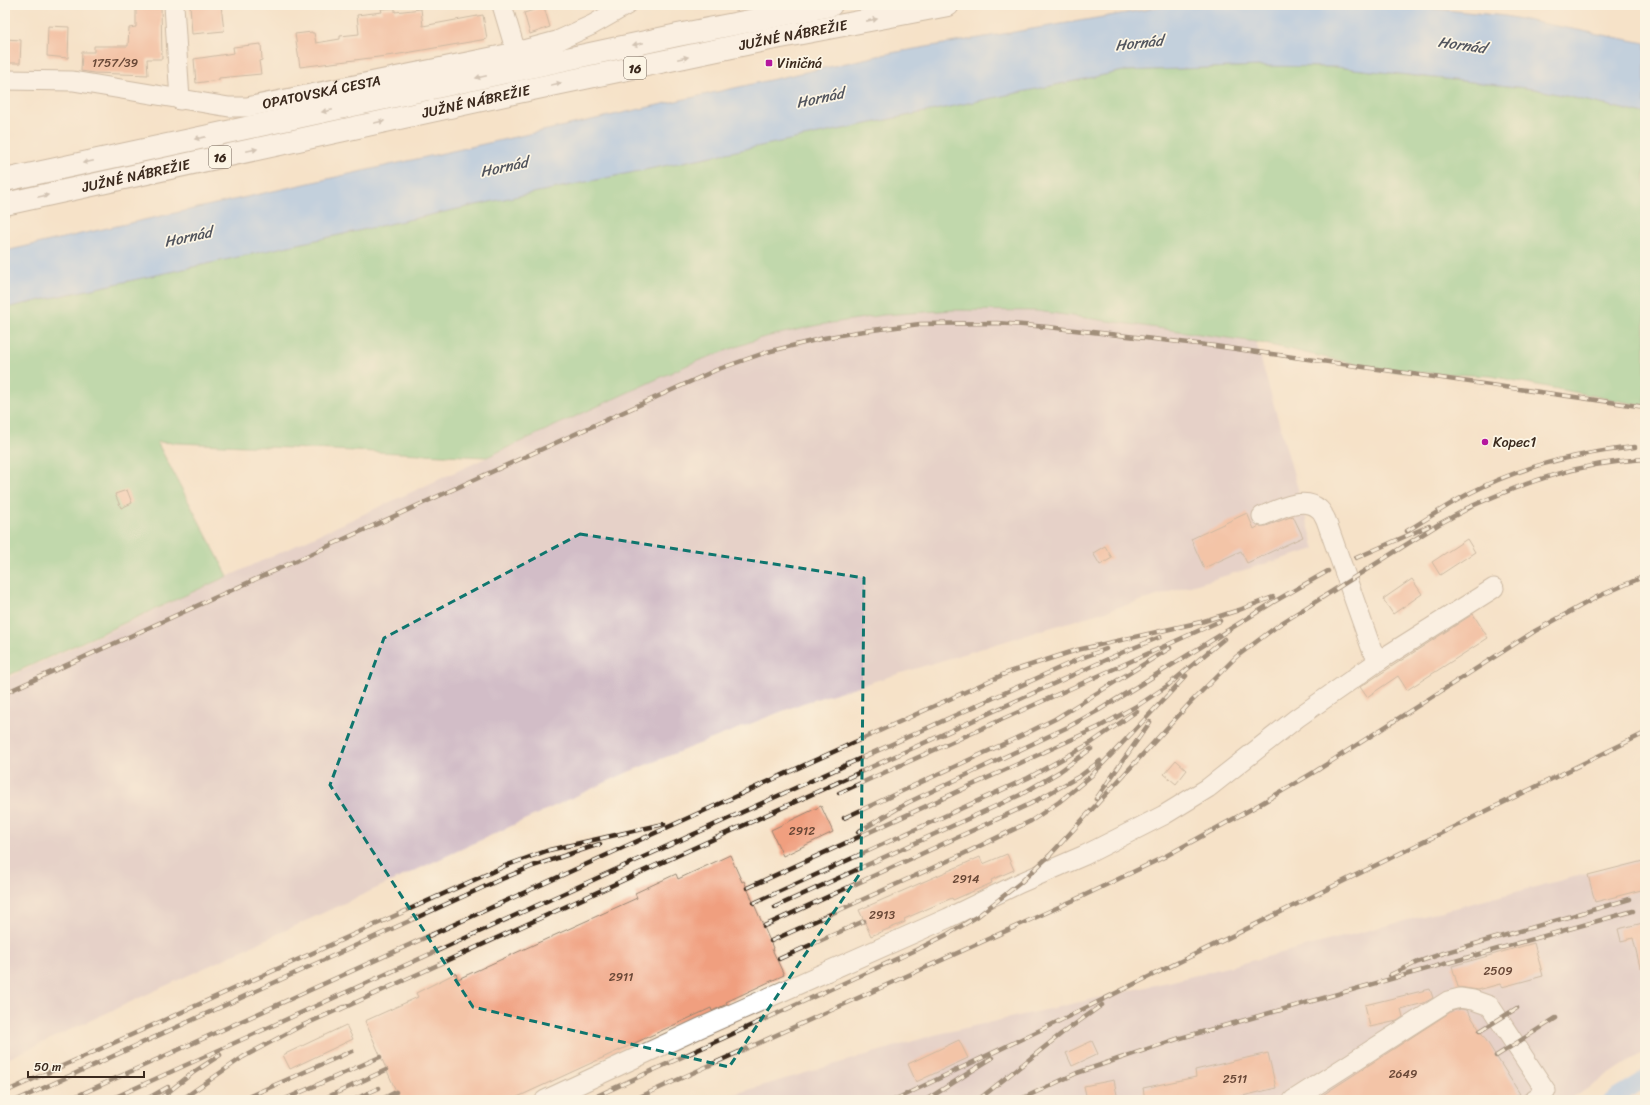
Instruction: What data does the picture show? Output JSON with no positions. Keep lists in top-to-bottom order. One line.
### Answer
{"streets":{"highway":["JUŽNÉ NÁBREŽIE","16"],"street":["OPATOVSKÁ CESTA"]},"water":["Hornád"],"places":{"transit":["Viničná"],"other":["Kopec1"]},"house_numbers":["1757/39","2912","2914","2913","2509","2911","2649","2511"],"scale_bar":"50 m"}
